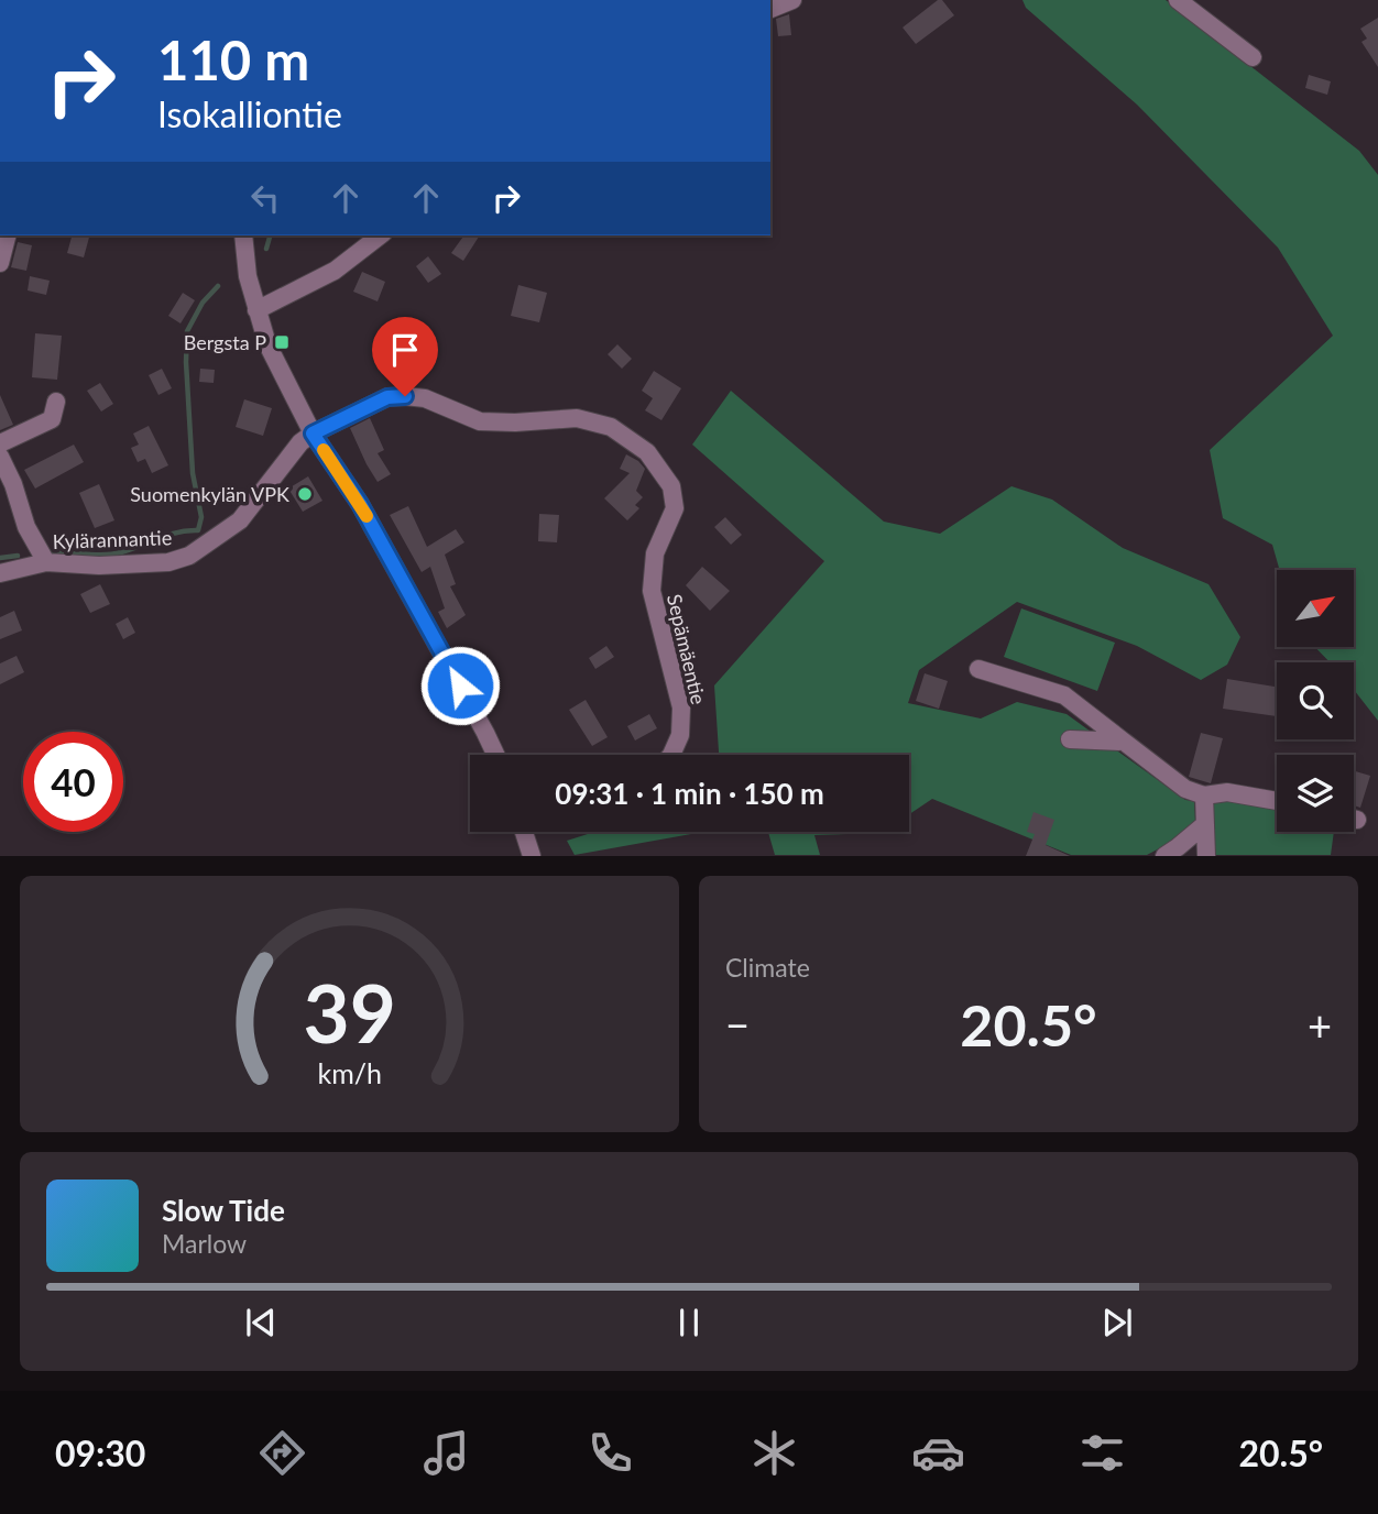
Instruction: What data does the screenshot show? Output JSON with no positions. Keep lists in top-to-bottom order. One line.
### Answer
{"streets":{"street":["Kylärannantie","Sepämäentie"]},"crossings":[["Kylärannantie","Sepämäentie"]],"places":{"transit":["Bergsta P"],"other":["Suomenkylän VPK"]},"north":"top right","page":{"turn":["110 m","Isokalliontie"],"limit":"40","trip":"09:31 · 1 min · 150 m","tile":"Climate","heat":["−","20.5°","+"],"song":["Slow Tide","Marlow"],"tabs":["09:30","20.5°"],"gauge":["39","km/h"]}}
